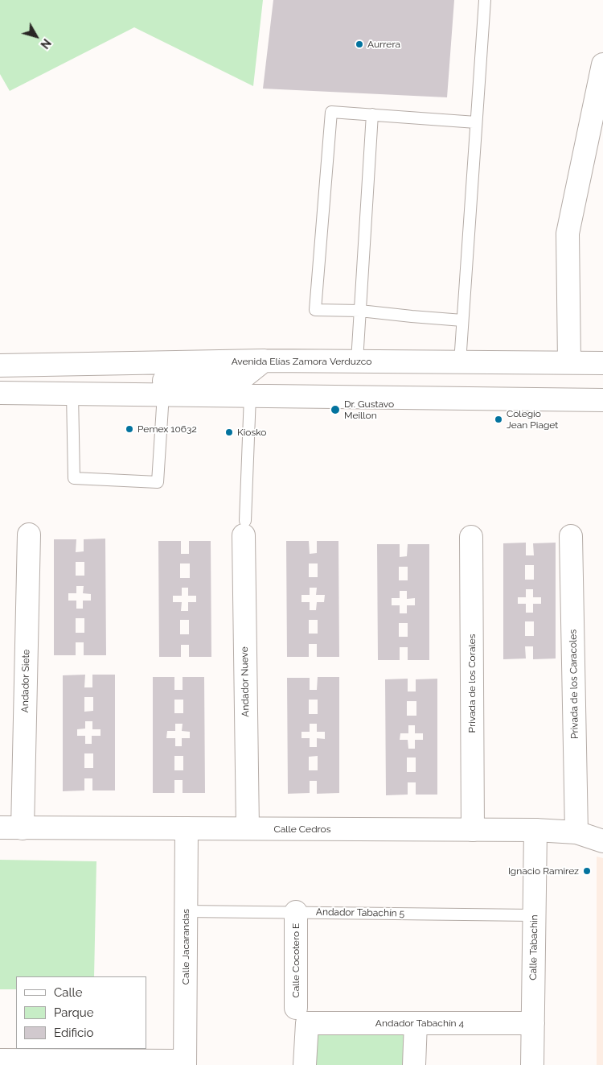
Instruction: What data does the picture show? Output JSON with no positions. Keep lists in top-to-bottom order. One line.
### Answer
{"streets":{"street":["Avenida Elías Zamora Verduzco","Andador Siete","Andador Nueve","Privada de los Corales","Privada de los Caracoles","Calle Cedros","Calle Jacarandas","Calle Tabachin","Calle Cocotero E","Andador Tabachín 4"],"lane":["Andador Tabachín 5"]},"crossings":[["Andador Siete","Calle Cedros"],["Andador Nueve","Calle Cedros"],["Privada de los Corales","Calle Cedros"],["Privada de los Caracoles","Calle Cedros"],["Calle Cedros","Calle Jacarandas"],["Calle Cedros","Calle Tabachin"],["Andador Tabachín 5","Calle Jacarandas"],["Andador Tabachín 5","Calle Tabachin"],["Andador Tabachín 5","Calle Cocotero E"],["Calle Tabachin","Andador Tabachín 4"],["Calle Cocotero E","Andador Tabachín 4"]],"places":["Aurrera","Dr. Gustavo Meillon","Colegio Jean Piaget","Pemex 10632","Kiosko","Ignacio Ramirez"],"legend":["Calle","Parque","Edificio"],"north":"bottom right"}
